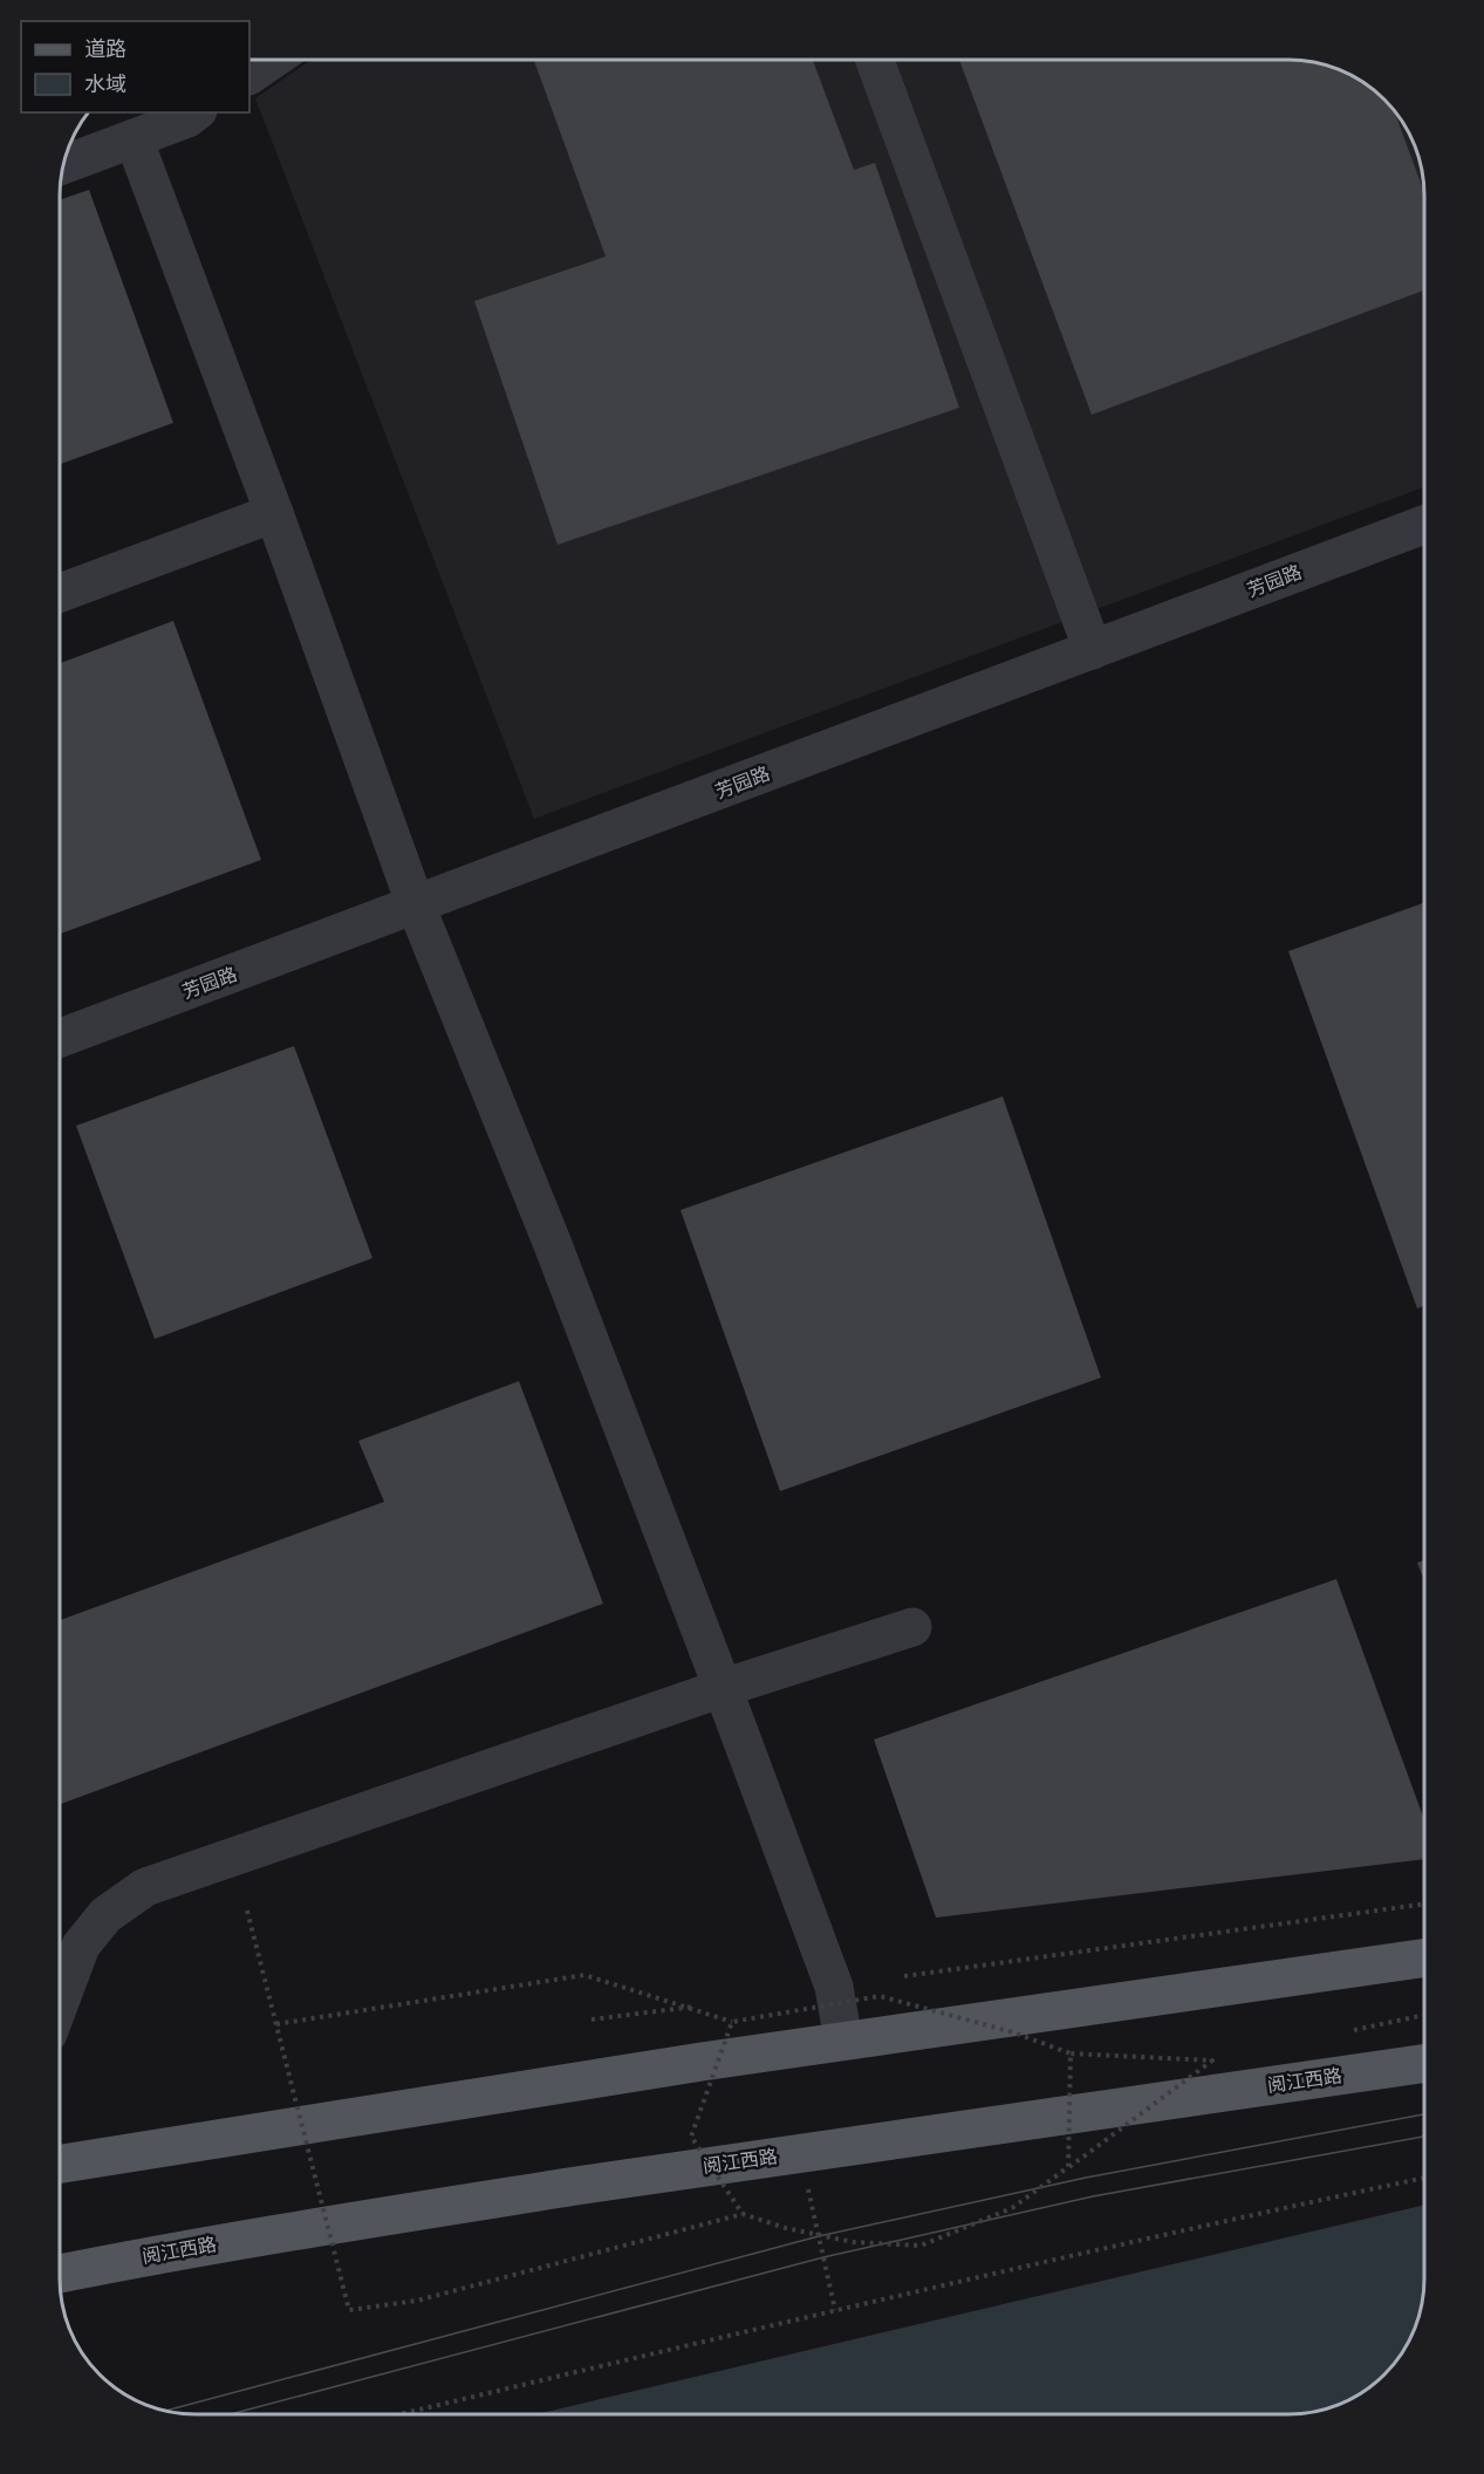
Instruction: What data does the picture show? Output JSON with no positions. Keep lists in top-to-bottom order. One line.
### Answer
{"streets":{"main road":["阅江西路"],"street":["芳园路"]},"legend":["道路","水域"]}
